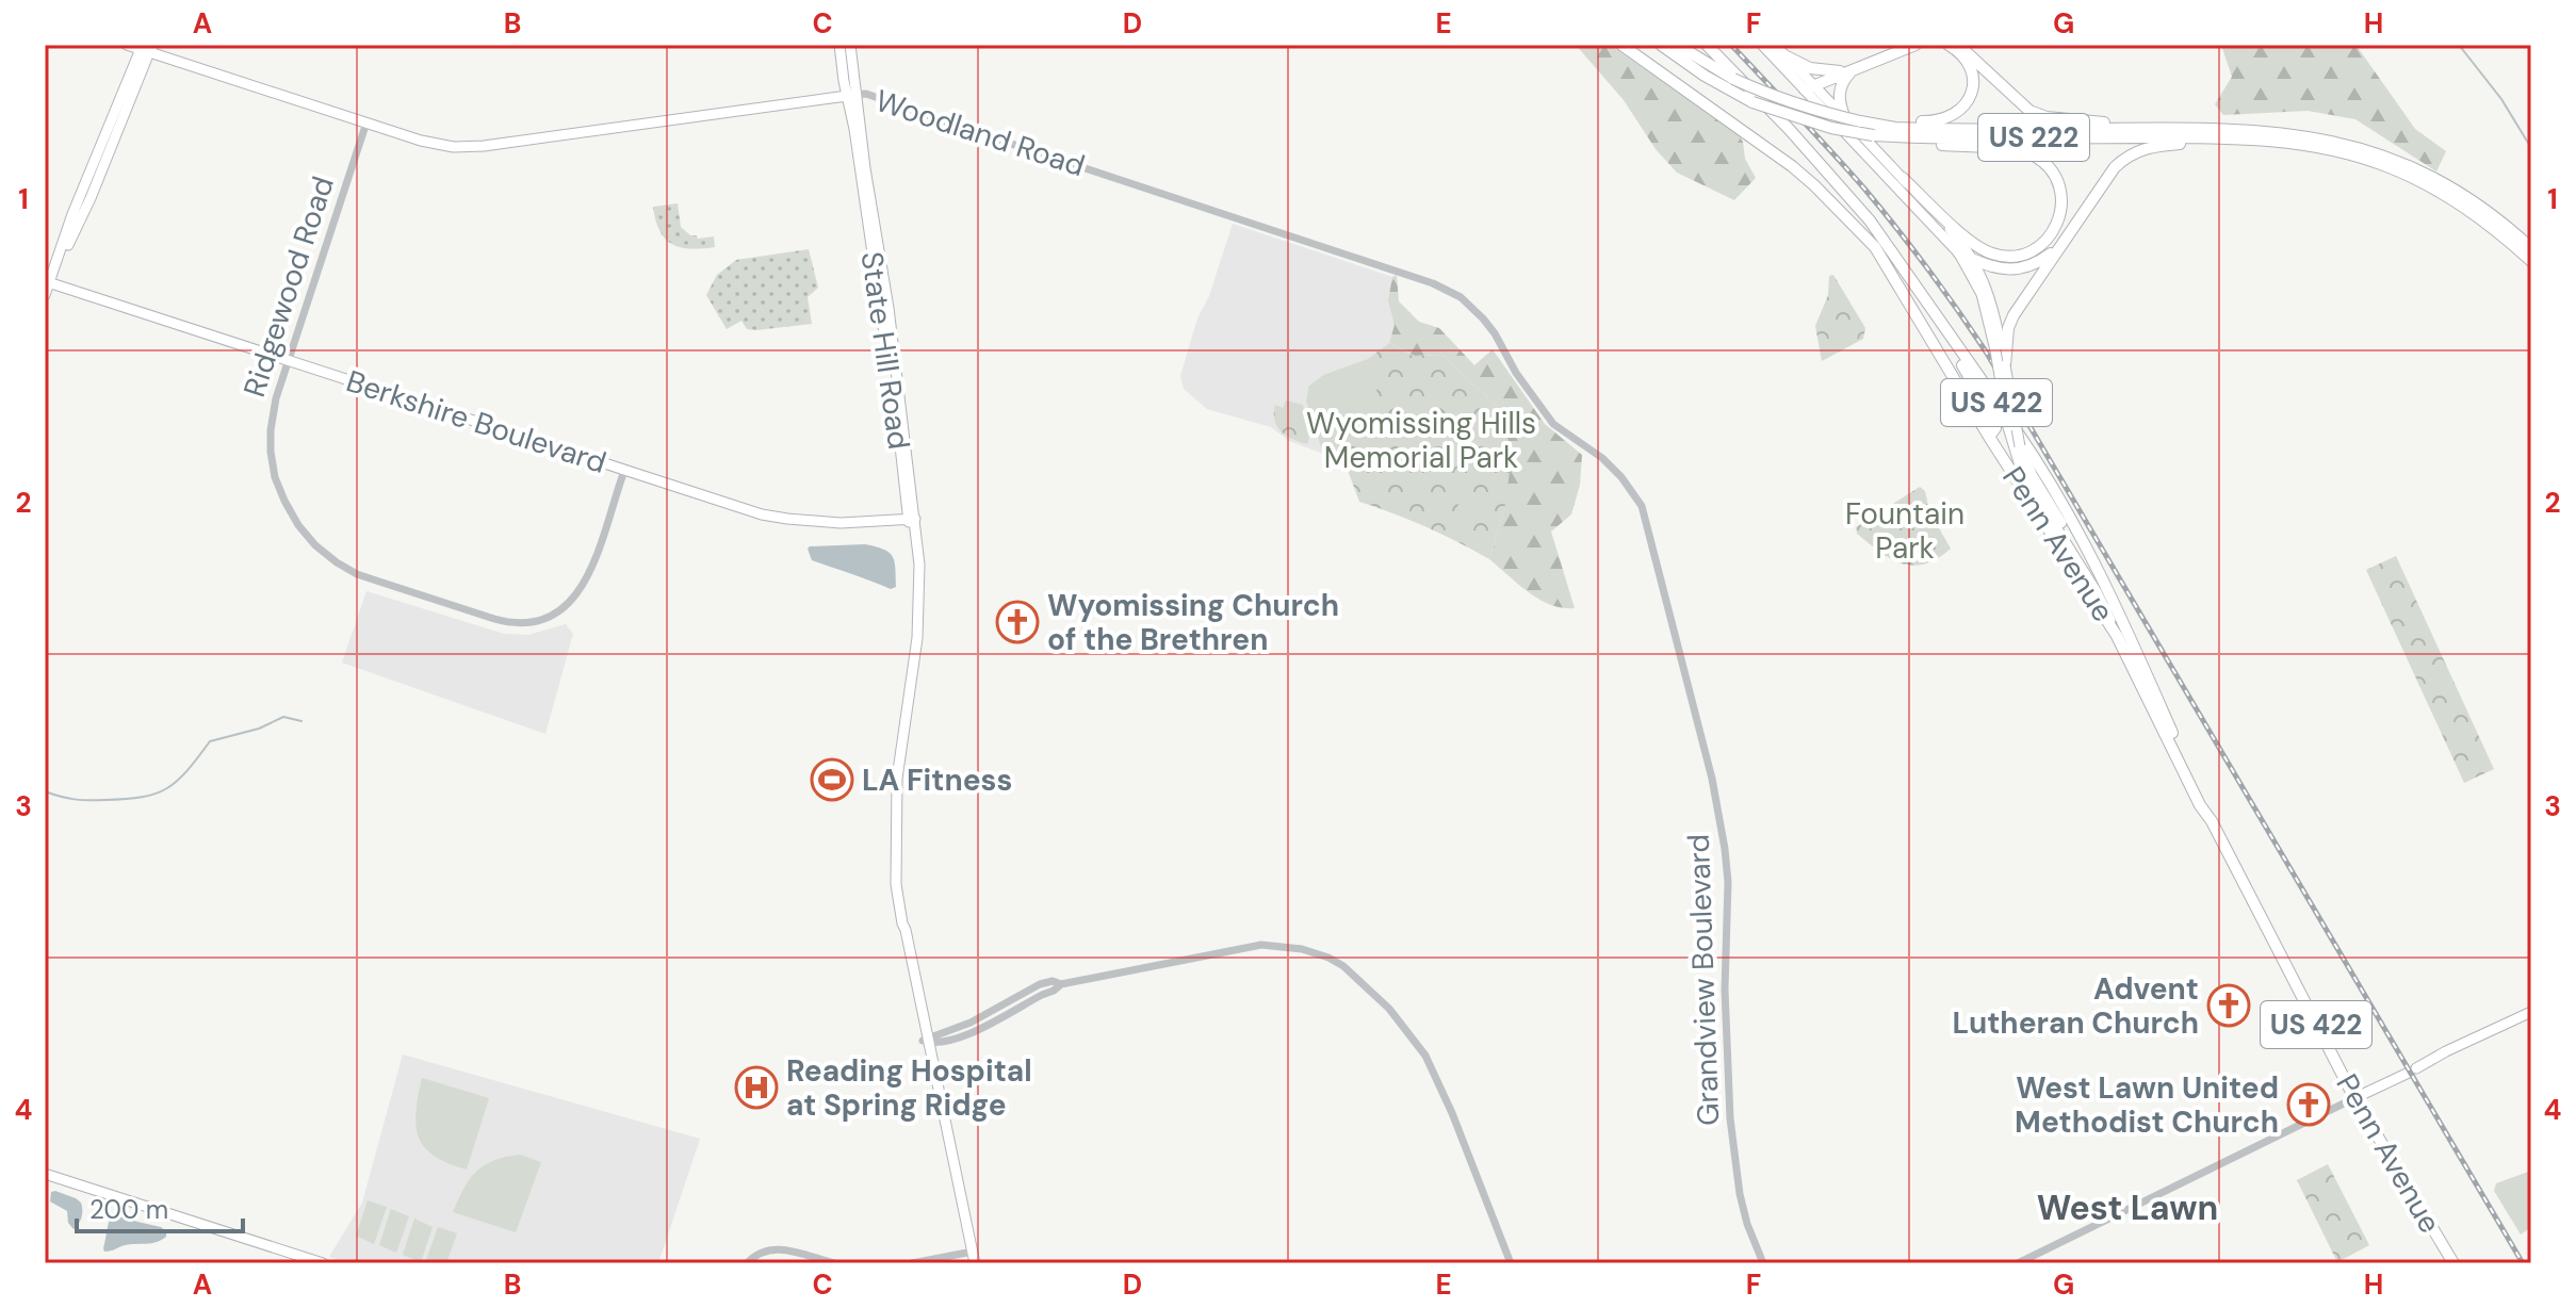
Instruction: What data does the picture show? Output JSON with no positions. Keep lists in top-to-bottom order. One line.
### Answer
{"streets":{"highway":["US 222","US 422","Penn Avenue"],"main road":["Woodland Road","State Hill Road","Berkshire Boulevard"],"street":["Ridgewood Road","Grandview Boulevard"]},"crossings":[["Woodland Road","Ridgewood Road"],["Woodland Road","State Hill Road"],["Woodland Road","Grandview Boulevard"],["Ridgewood Road","Berkshire Boulevard"],["State Hill Road","Berkshire Boulevard"]],"districts":["West Lawn"],"parks":["Wyomissing Hills Memorial Park","Fountain Park"],"places":{"church":["Wyomissing Church of the Brethren","Advent Lutheran Church","West Lawn United Methodist Church"],"sports":["LA Fitness"],"hospital":["Reading Hospital at Spring Ridge"]},"scale_bar":"200 m","grid":{"columns":["A","B","C","D","E","F","G","H"],"rows":["1","2","3","4"]}}
